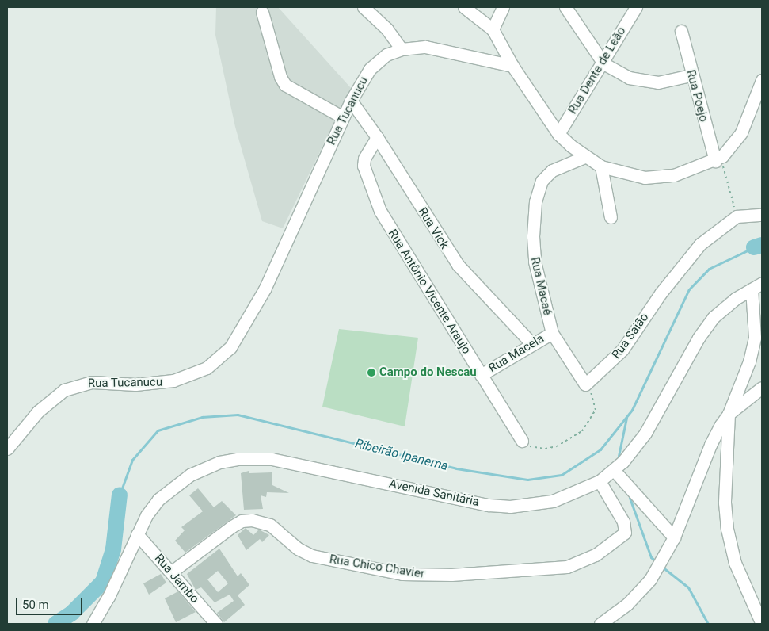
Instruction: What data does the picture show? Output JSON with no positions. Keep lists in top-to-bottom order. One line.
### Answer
{"streets":{"street":["Rua Dente de Leão","Rua Poejo","Rua Tucanucu","Rua Vick","Rua Macaé","Rua Antônio Vicente Araujo","Rua Saião","Rua Macela","Avenida Sanitária","Rua Chico Chavier","Rua Jambo"]},"crossings":[["Rua Tucanucu","Rua Vick"],["Rua Vick","Rua Macaé"],["Rua Vick","Rua Antônio Vicente Araujo"],["Rua Vick","Rua Saião"],["Rua Vick","Rua Macela"],["Rua Macaé","Rua Antônio Vicente Araujo"],["Rua Macaé","Rua Saião"],["Rua Macaé","Rua Macela"],["Rua Antônio Vicente Araujo","Rua Saião"],["Rua Antônio Vicente Araujo","Rua Macela"],["Rua Saião","Rua Macela"],["Avenida Sanitária","Rua Chico Chavier"],["Avenida Sanitária","Rua Jambo"],["Rua Chico Chavier","Rua Jambo"]],"water":["Ribeirão Ipanema"],"places":["Campo do Nescau"],"scale_bar":"50 m"}
